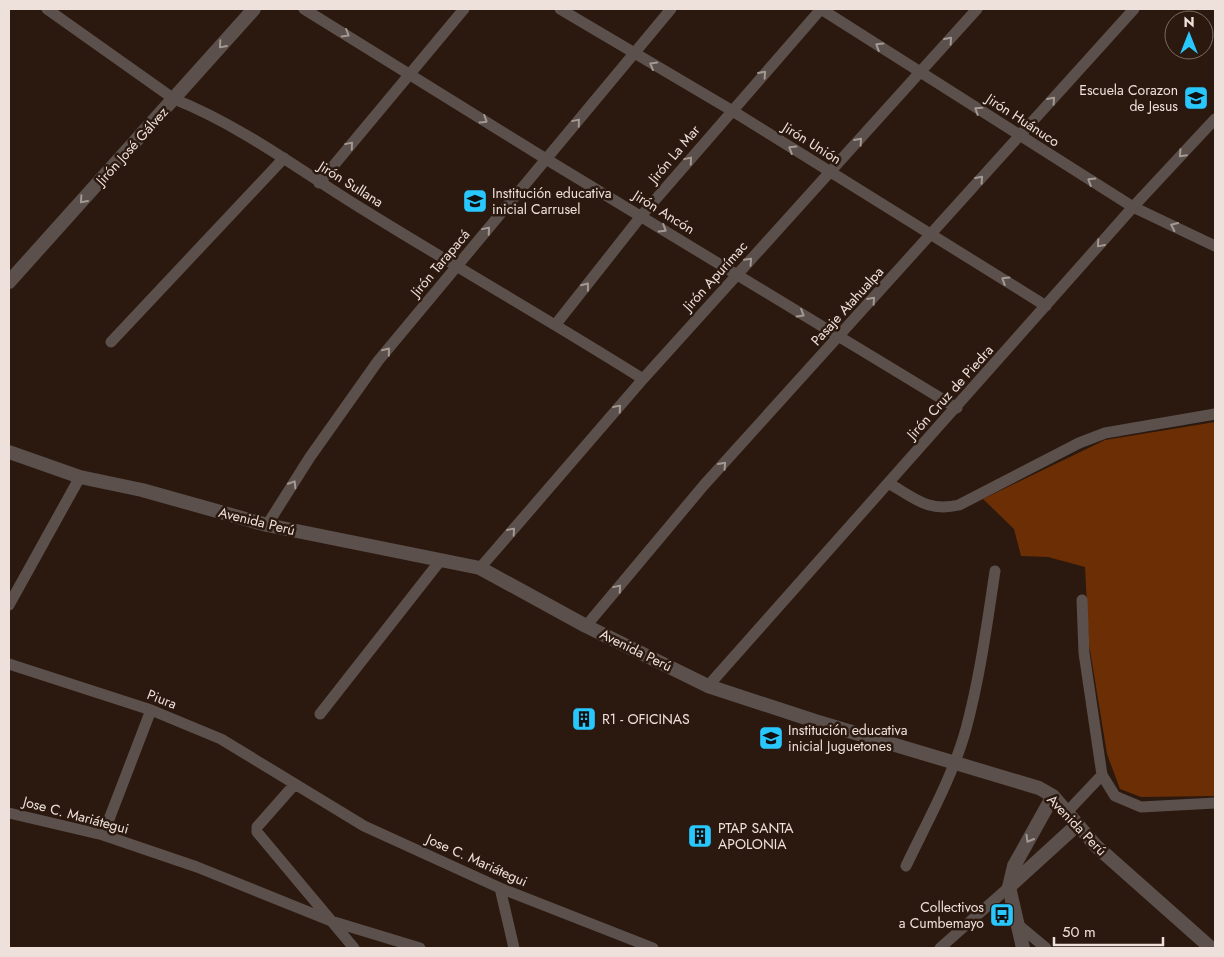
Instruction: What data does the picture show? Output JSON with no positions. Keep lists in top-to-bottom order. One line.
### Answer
{"streets":{"street":["Jirón Huánuco","Jirón Unión","Jirón José Gálvez","Jirón La Mar","Jirón Sullana","Jirón Ancón","Jirón Tarapacá","Jirón Apurímac","Pasaje Atahualpa","Jirón Cruz de Piedra","Avenida Perú","Piura","Jose C. Mariátegui"]},"crossings":[["Jirón Huánuco","Jirón La Mar"],["Jirón Huánuco","Jirón Apurímac"],["Jirón Huánuco","Pasaje Atahualpa"],["Jirón Huánuco","Jirón Cruz de Piedra"],["Jirón Unión","Jirón La Mar"],["Jirón Unión","Jirón Tarapacá"],["Jirón Unión","Jirón Apurímac"],["Jirón Unión","Pasaje Atahualpa"],["Jirón Unión","Jirón Cruz de Piedra"],["Jirón José Gálvez","Jirón Sullana"],["Jirón La Mar","Jirón Sullana"],["Jirón La Mar","Jirón Ancón"],["Jirón Sullana","Jirón Tarapacá"],["Jirón Sullana","Jirón Apurímac"],["Jirón Ancón","Jirón Tarapacá"],["Jirón Ancón","Jirón Apurímac"],["Jirón Ancón","Pasaje Atahualpa"],["Jirón Ancón","Jirón Cruz de Piedra"],["Jirón Tarapacá","Avenida Perú"],["Jirón Apurímac","Avenida Perú"],["Pasaje Atahualpa","Avenida Perú"],["Jirón Cruz de Piedra","Avenida Perú"],["Piura","Jose C. Mariátegui"]],"one_way":["Jirón Huánuco","Jirón Unión","Jirón La Mar","Jirón Ancón","Jirón Tarapacá","Jirón Apurímac","Pasaje Atahualpa"],"places":{"school or university":["Escuela Corazon de Jesus","Institución educativa inicial Carrusel","Institución educativa inicial Juguetones"],"building":["R1 - OFICINAS","PTAP SANTA APOLONIA"],"bus stop":["Collectivos a Cumbemayo"]},"scale_bar":"50 m","north":"top"}
